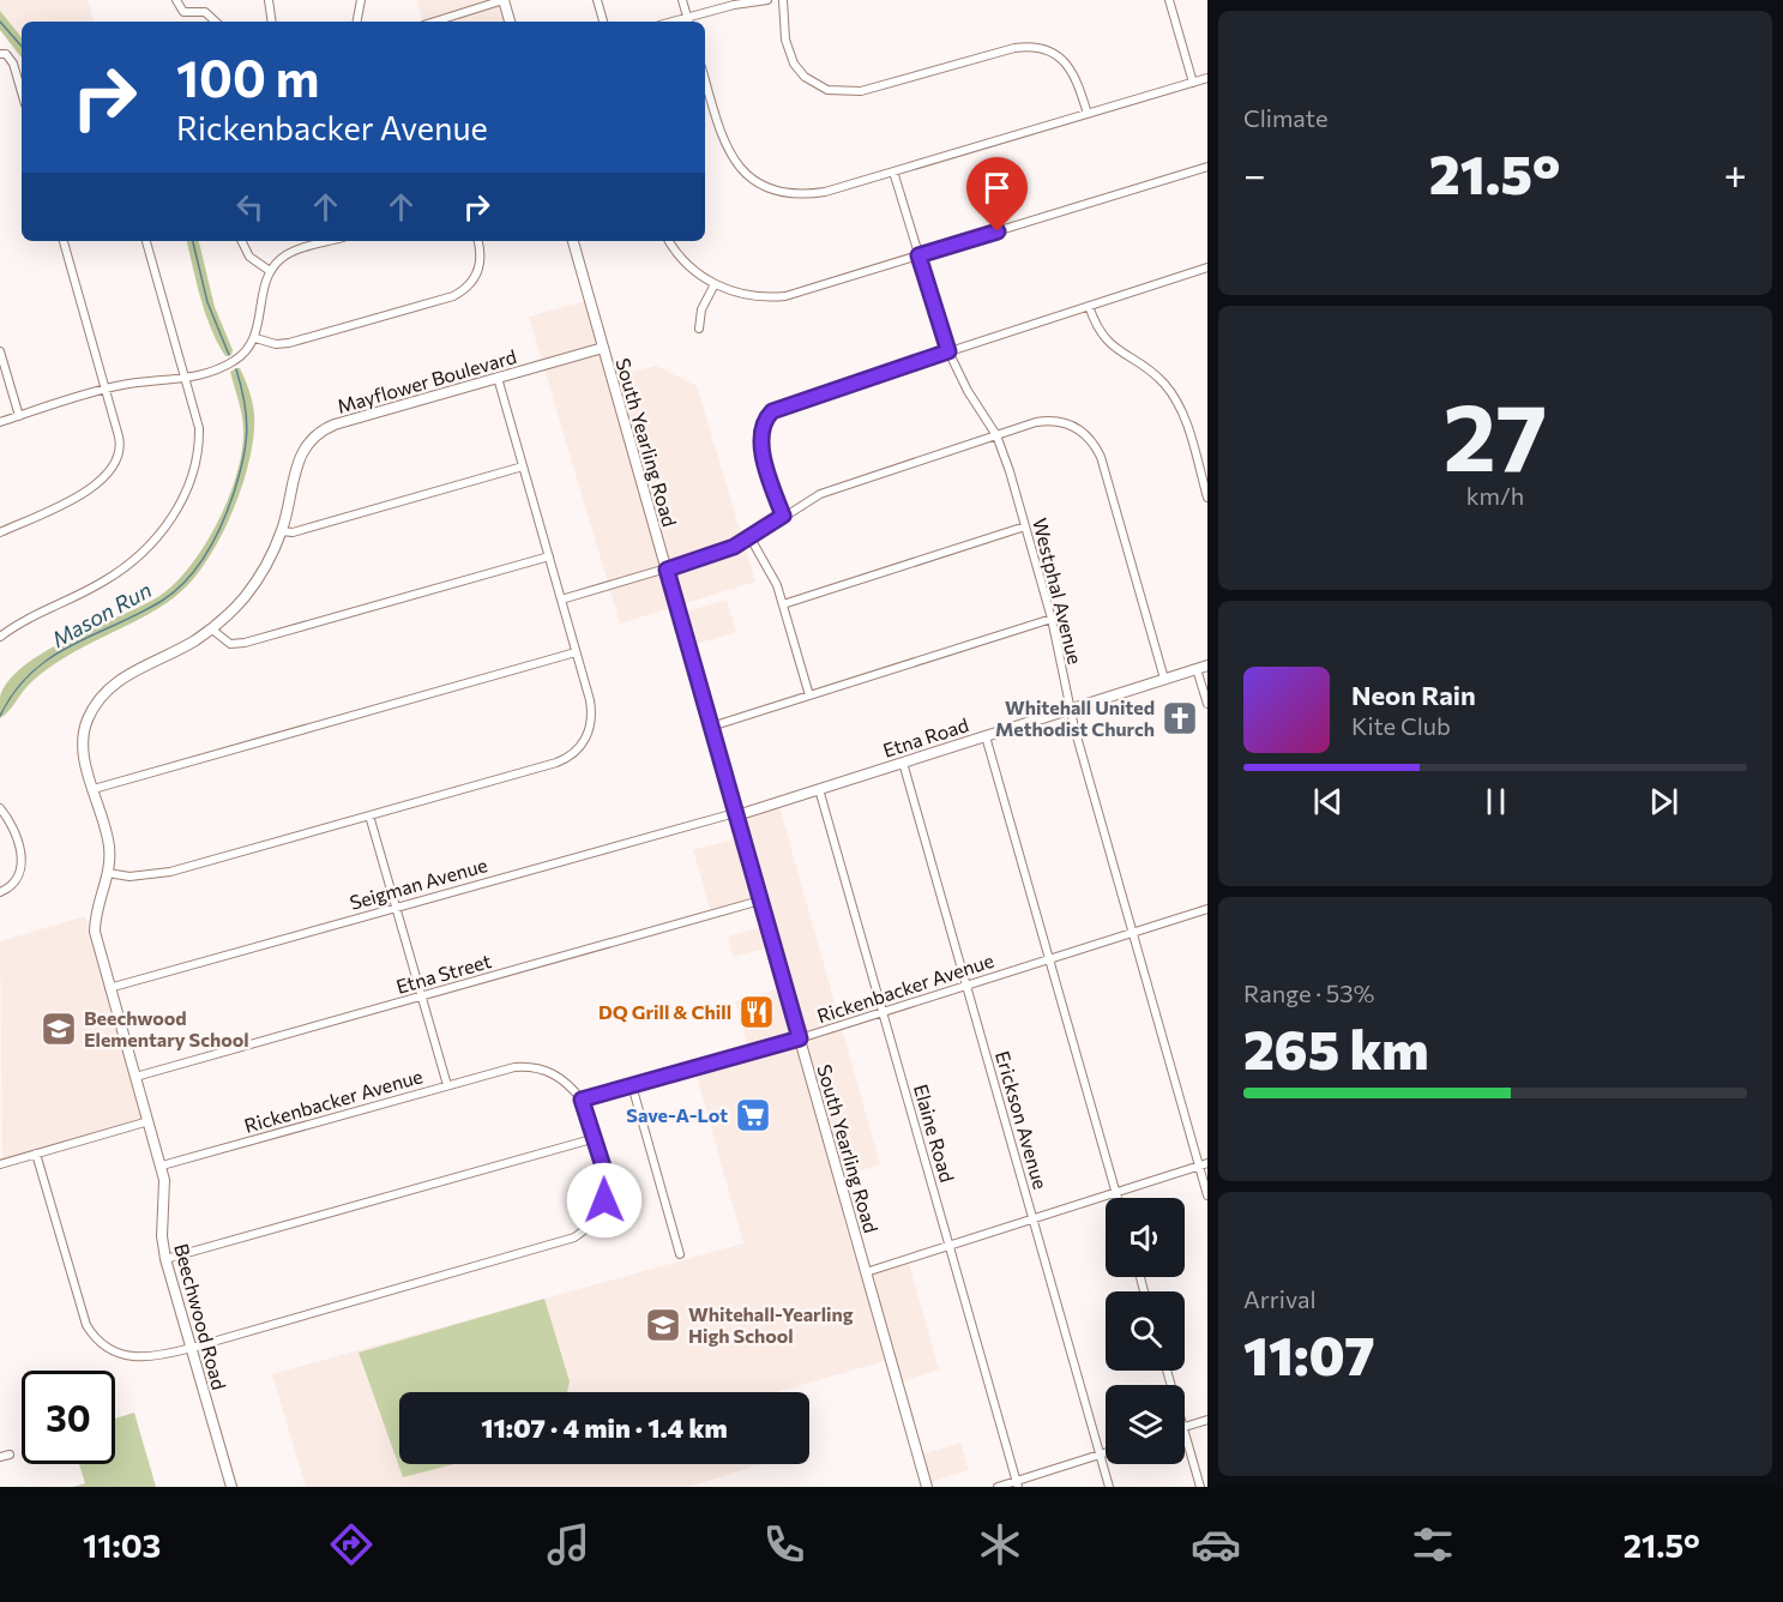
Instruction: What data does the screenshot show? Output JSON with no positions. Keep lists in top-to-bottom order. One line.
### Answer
{"streets":{"street":["Mayflower Boulevard","South Yearling Road","Westphal Avenue","Etna Road","Seigman Avenue","Etna Street","Rickenbacker Avenue","Erickson Avenue","Elaine Road","Beechwood Road"]},"crossings":[["Mayflower Boulevard","South Yearling Road"],["Mayflower Boulevard","Seigman Avenue"],["Mayflower Boulevard","Beechwood Road"],["South Yearling Road","Etna Road"],["South Yearling Road","Seigman Avenue"],["South Yearling Road","Etna Street"],["South Yearling Road","Rickenbacker Avenue"],["Westphal Avenue","Etna Road"],["Westphal Avenue","Rickenbacker Avenue"],["Etna Road","Seigman Avenue"],["Etna Road","Erickson Avenue"],["Etna Road","Elaine Road"],["Seigman Avenue","Beechwood Road"],["Etna Street","Beechwood Road"],["Rickenbacker Avenue","Erickson Avenue"],["Rickenbacker Avenue","Elaine Road"],["Rickenbacker Avenue","Beechwood Road"]],"water":["Mason Run"],"places":{"church":["Whitehall United Methodist Church"],"restaurant":["DQ Grill & Chill"],"school or university":["Beechwood Elementary School","Whitehall-Yearling High School"],"supermarket":["Save-A-Lot"]},"page":{"tile":["Climate",["27","km/h"],["Range · 53%","265 km"],["Arrival","11:07"]],"turn":["100 m","Rickenbacker Avenue"],"heat":["−","21.5°","+"],"song":["Neon Rain","Kite Club"],"limit":"30","trip":"11:07 · 4 min · 1.4 km","tabs":["11:03","21.5°"]}}
